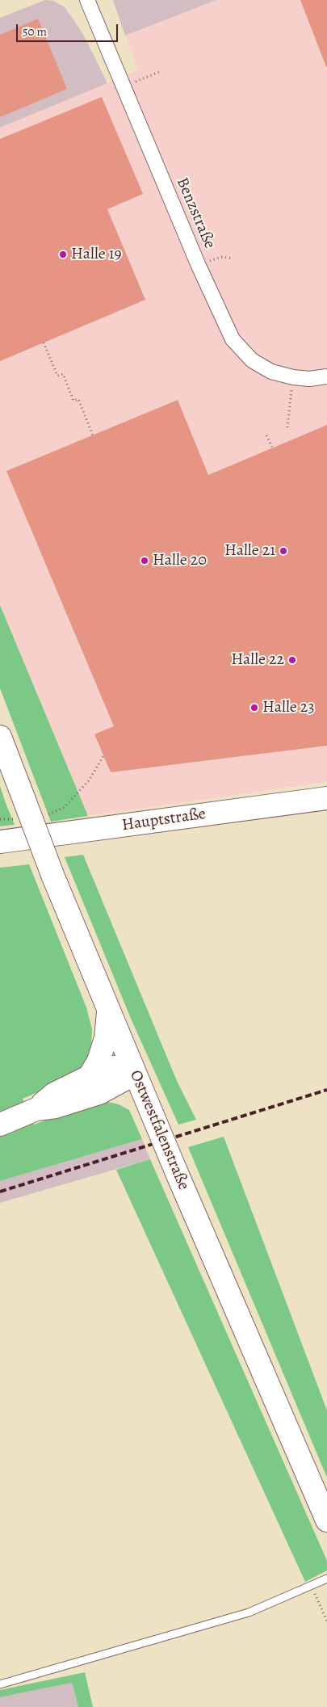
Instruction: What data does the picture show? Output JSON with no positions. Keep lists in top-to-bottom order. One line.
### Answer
{"streets":{"main road":["Hauptstraße","Ostwestfalenstraße"],"street":["Benzstraße"]},"places":["Halle 19","Halle 21","Halle 20","Halle 22","Halle 23"],"scale_bar":"50 m"}
